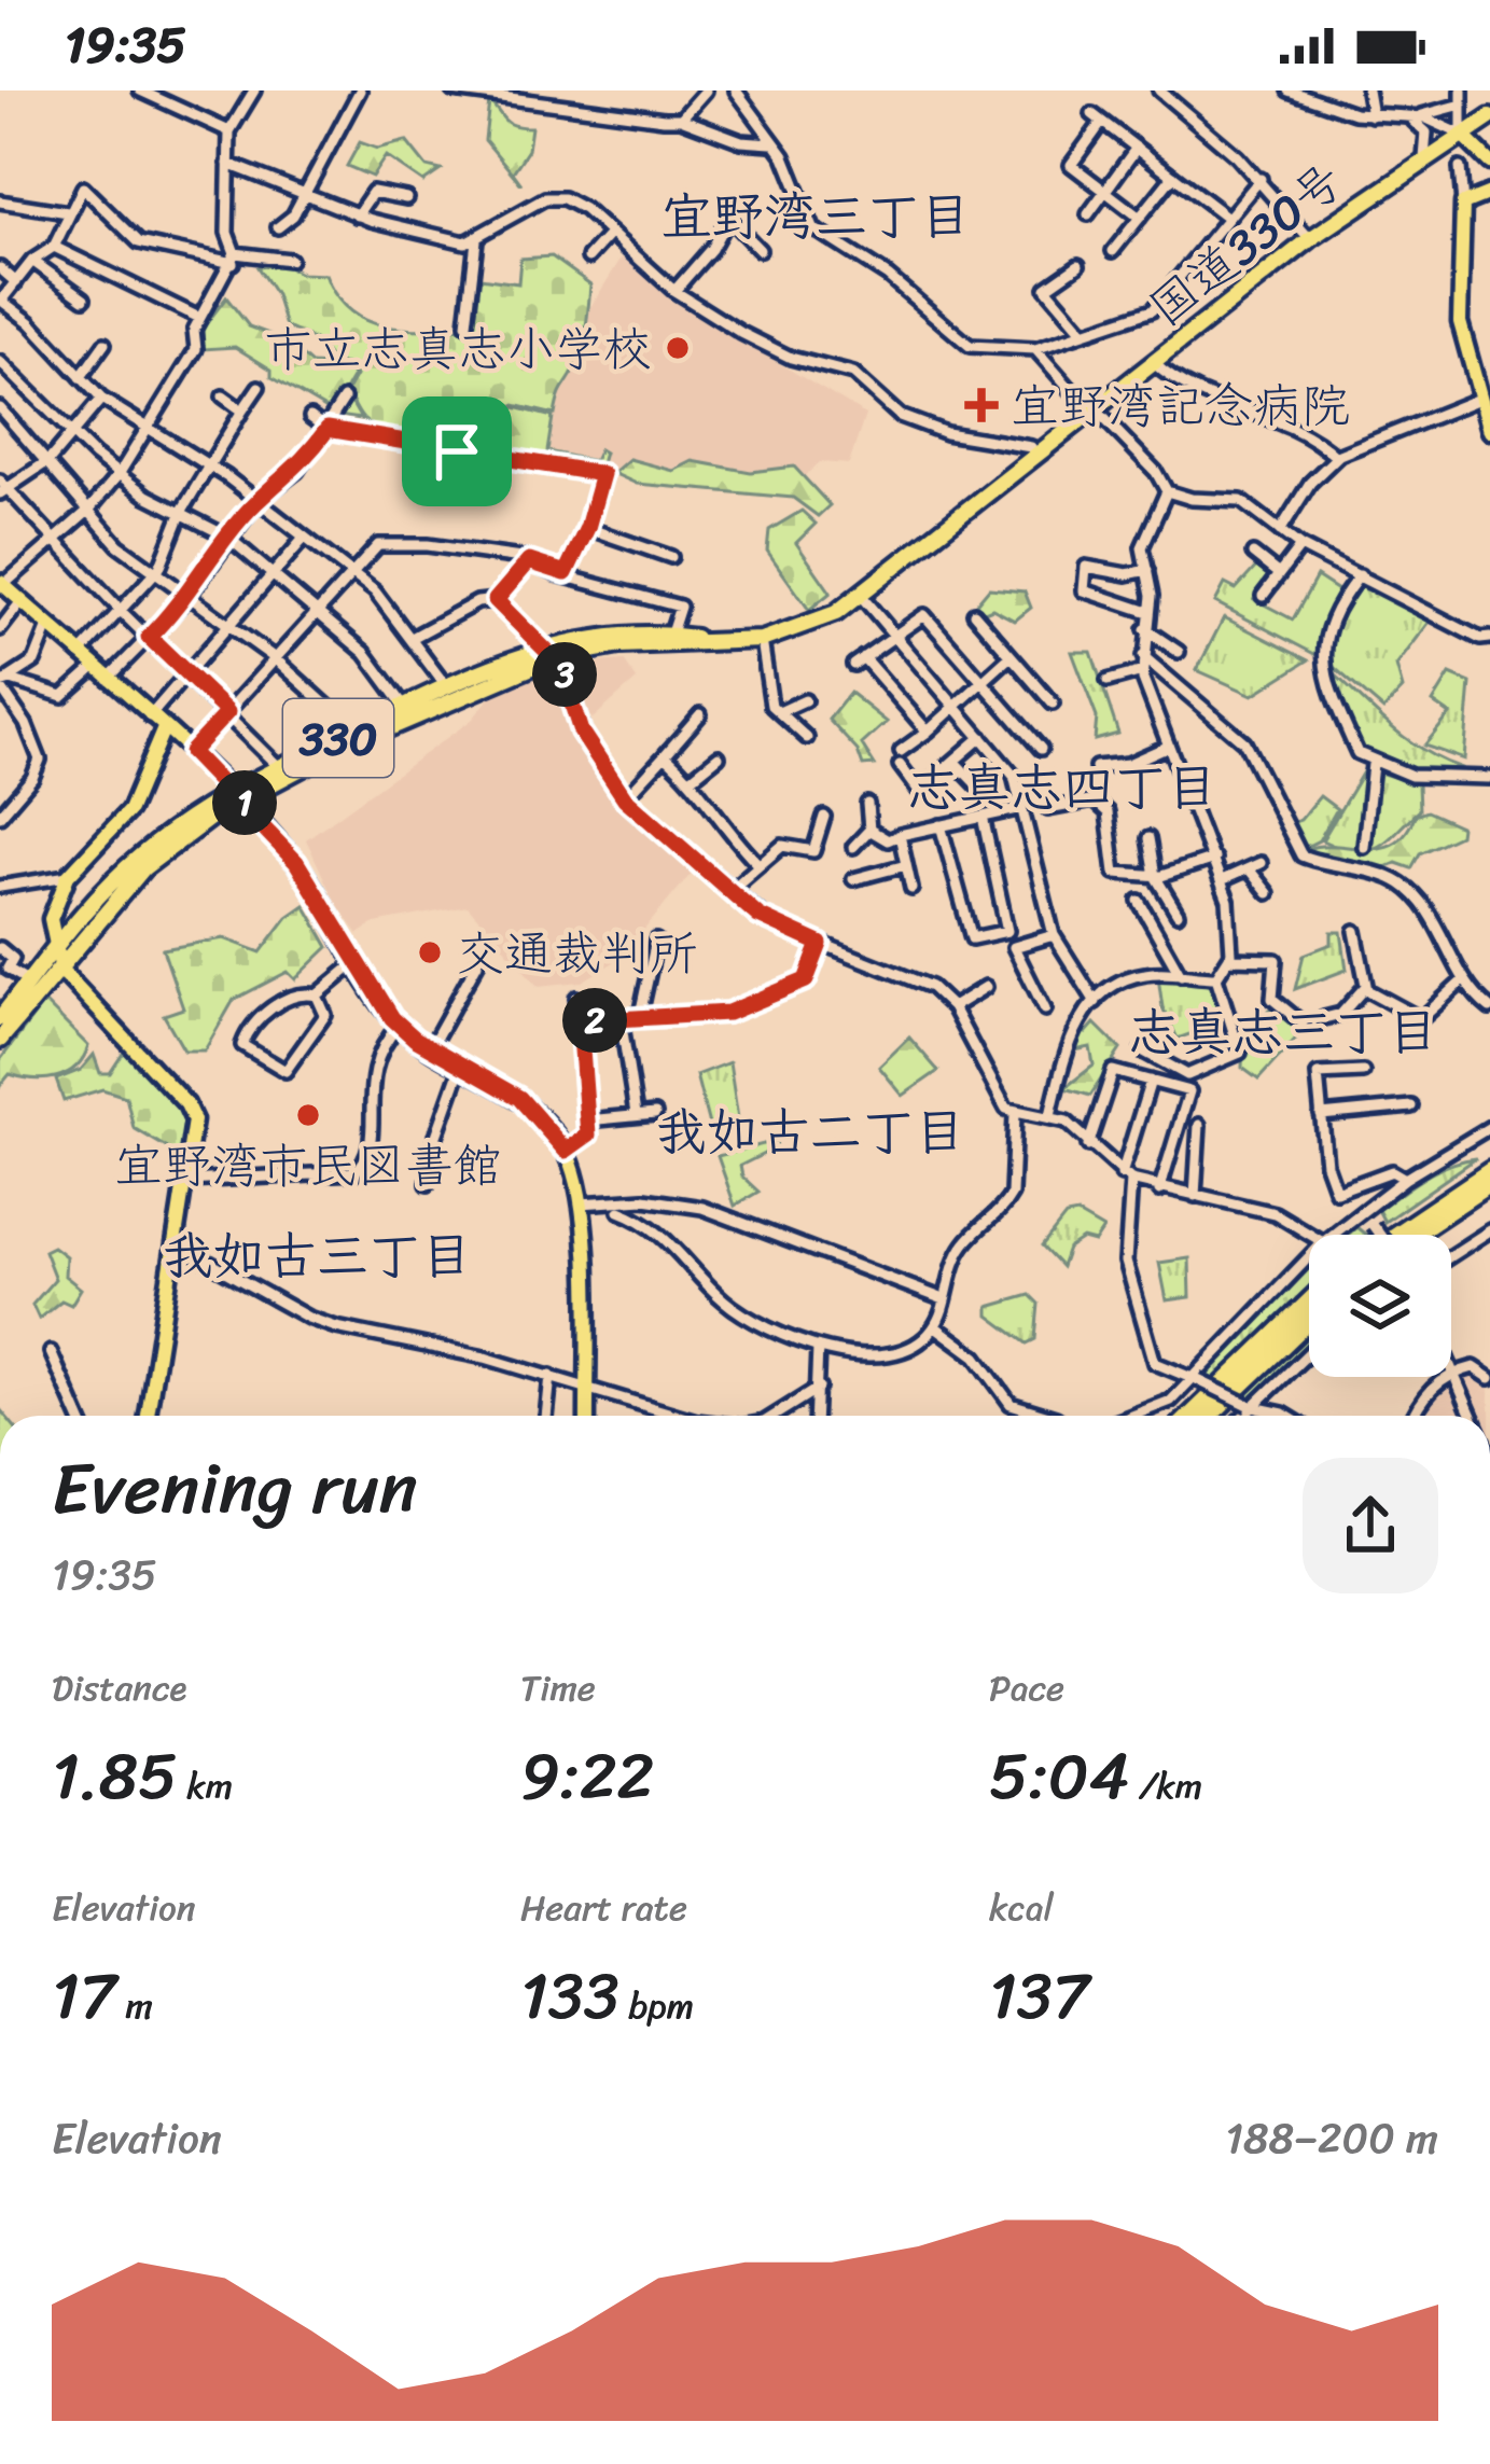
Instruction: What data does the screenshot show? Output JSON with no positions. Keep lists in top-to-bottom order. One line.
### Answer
{"streets":{"highway":["国道330号","330"]},"districts":["宜野湾三丁目","志真志四丁目","志真志三丁目","我如古二丁目","我如古三丁目"],"places":{"other":["市立志真志小学校","交通裁判所","宜野湾市民図書館"],"health":["宜野湾記念病院"]},"page":{"status":"19:35","pins":["3","1","2"],"heading":["Evening run","19:35"],"stats":[["Distance","1.85 km"],["Time","9:22"],["Pace","5:04 /km"],["Elevation","17 m"],["Heart rate","133 bpm"],["kcal","137"]],"chart":["Elevation","188–200 m"]}}
